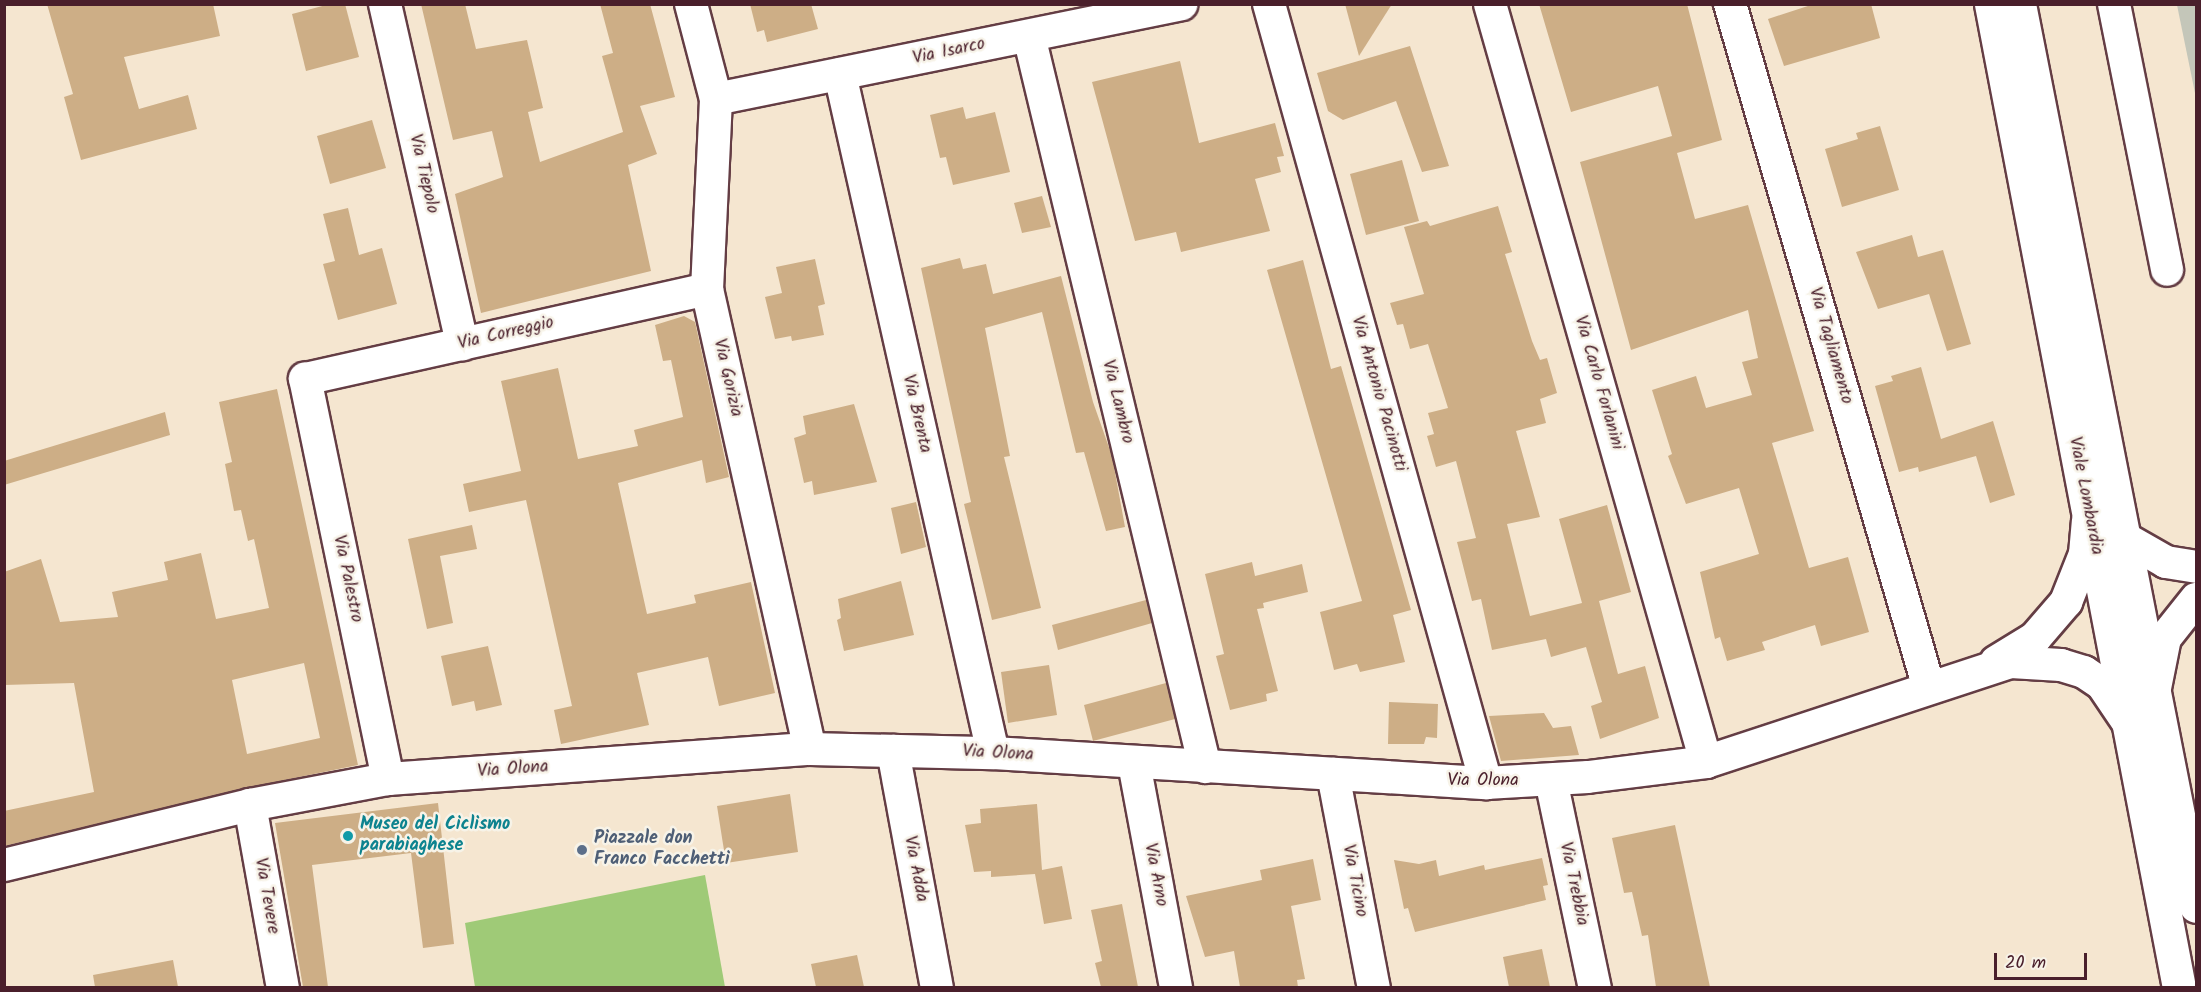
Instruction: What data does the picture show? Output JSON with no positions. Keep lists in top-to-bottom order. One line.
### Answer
{"streets":{"main road":["Viale Lombardia"],"street":["Via Isarco","Via Tiepolo","Via Correggio","Via Tagliamento","Via Gorizia","Via Carlo Forlanini","Via Antonio Pacinotti","Via Lambro","Via Brenta","Via Palestro","Via Olona","Via Adda","Via Arno","Via Ticino","Via Trebbia","Via Tevere"]},"crossings":[["Via Isarco","Via Gorizia"],["Via Isarco","Via Lambro"],["Via Isarco","Via Brenta"],["Via Tiepolo","Via Correggio"],["Via Correggio","Via Gorizia"],["Via Correggio","Via Palestro"],["Via Tagliamento","Via Olona"],["Via Gorizia","Via Olona"],["Via Carlo Forlanini","Via Olona"],["Via Antonio Pacinotti","Via Olona"],["Via Lambro","Via Olona"],["Via Brenta","Via Olona"],["Viale Lombardia","Via Olona"],["Via Palestro","Via Olona"],["Via Olona","Via Adda"],["Via Olona","Via Arno"],["Via Olona","Via Ticino"],["Via Olona","Via Trebbia"],["Via Olona","Via Tevere"]],"places":["Museo del Ciclismo parabiaghese","Piazzale don Franco Facchetti"],"scale_bar":"20 m"}
